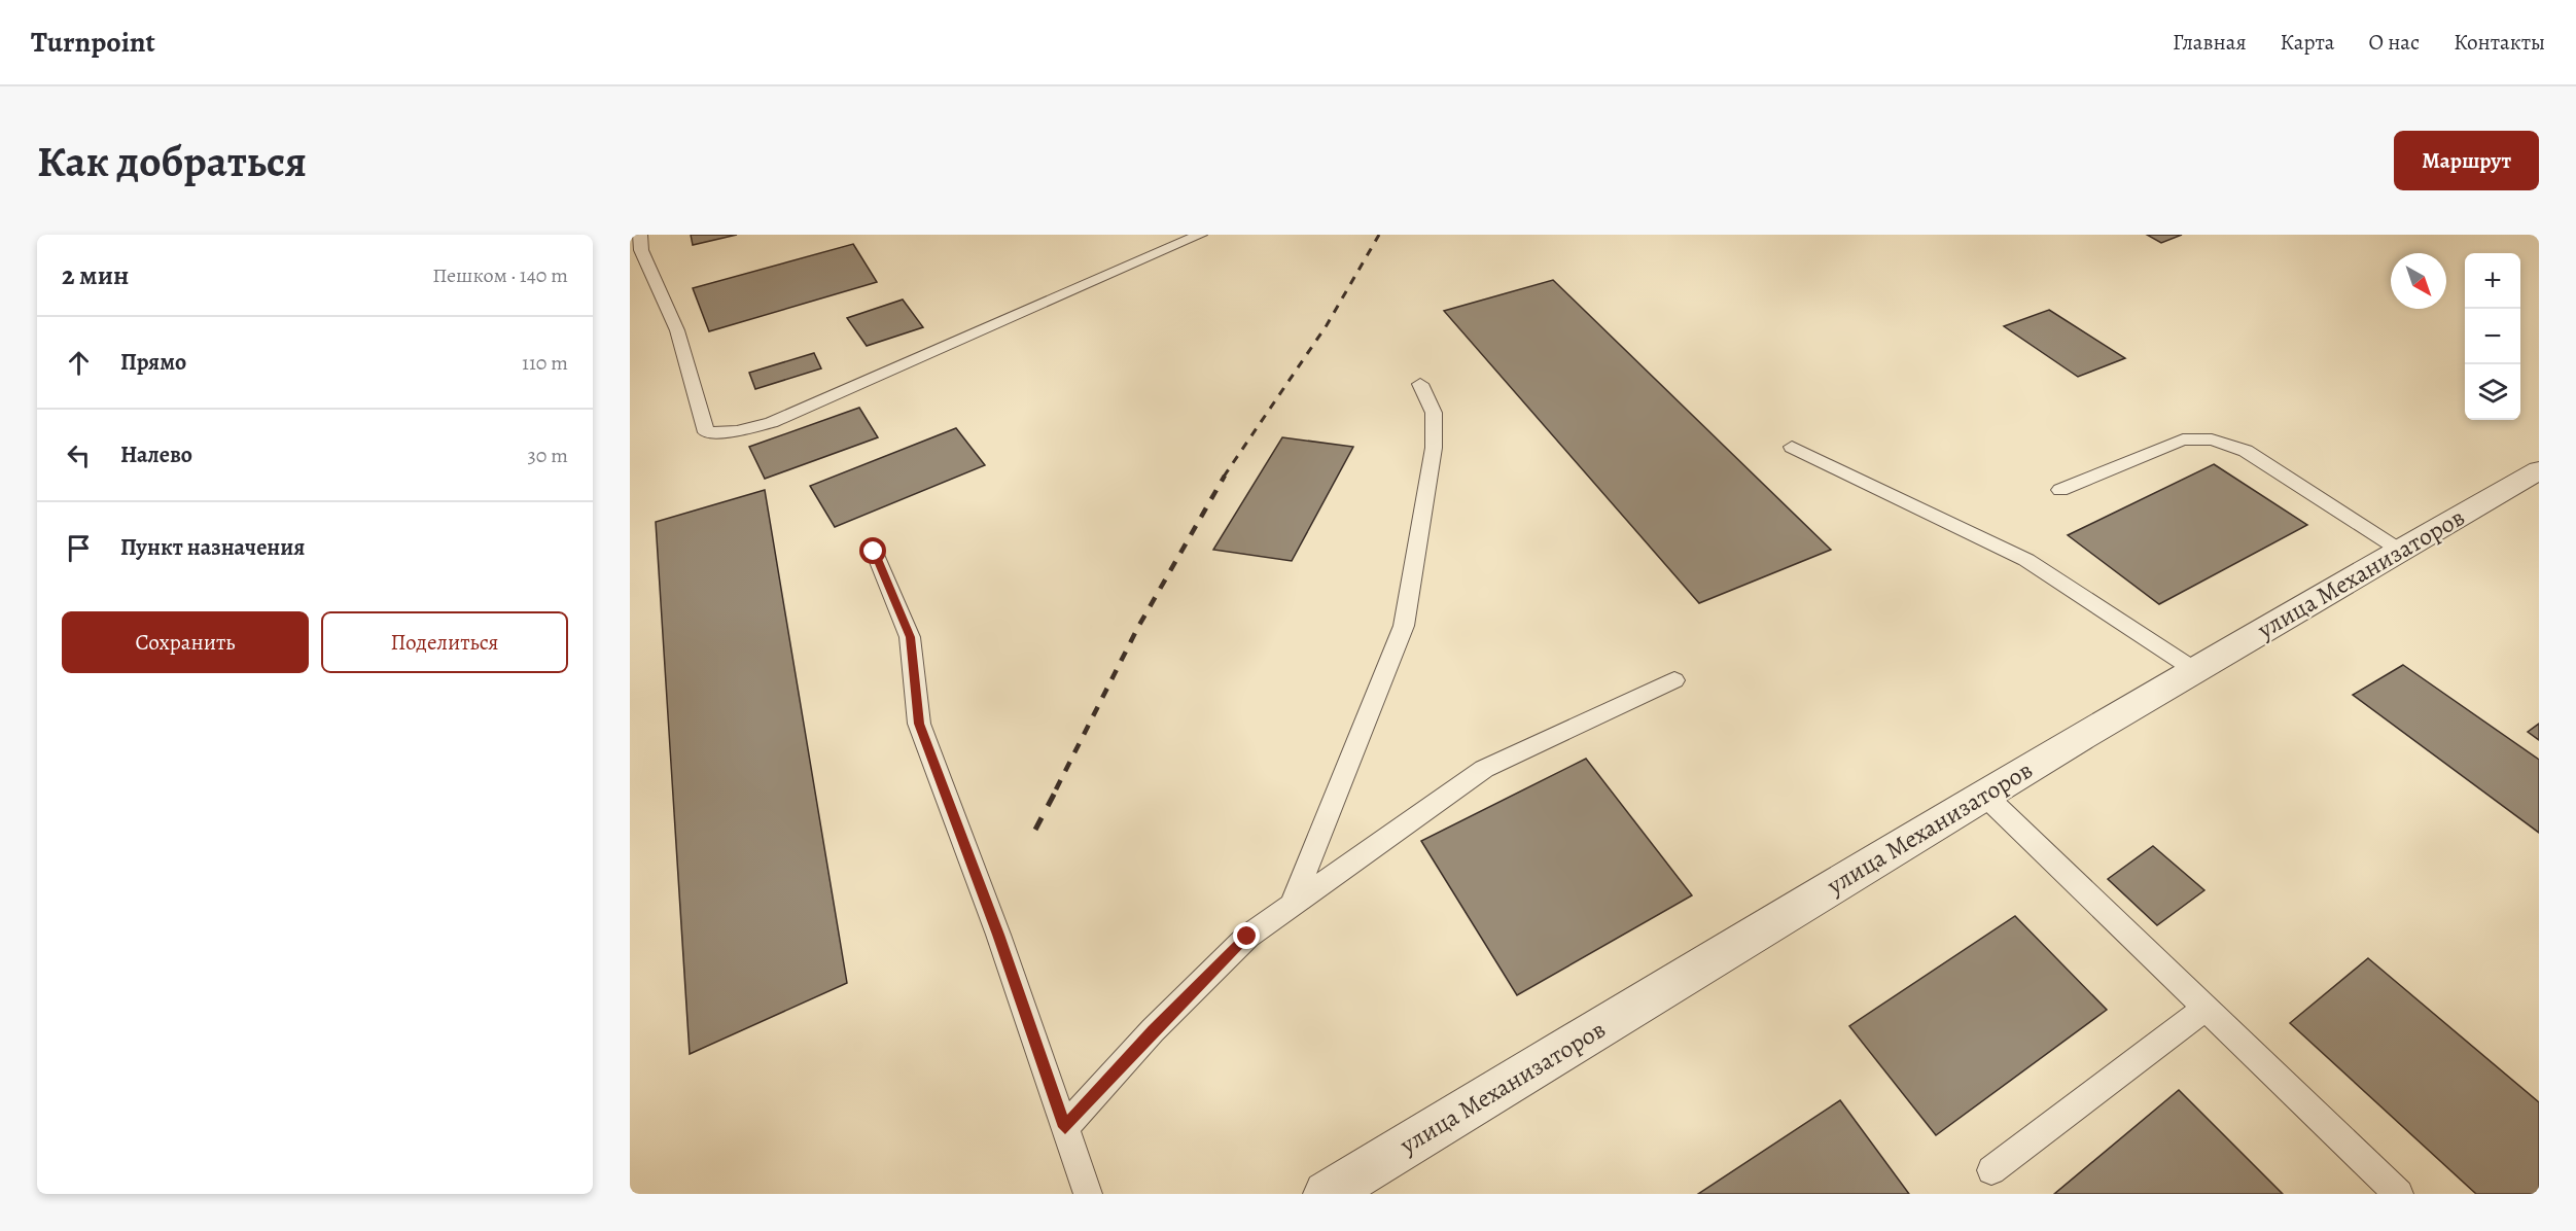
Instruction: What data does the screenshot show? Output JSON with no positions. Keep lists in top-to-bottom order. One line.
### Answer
{"streets":{"street":["улица Механизаторов"]},"north":"bottom right","page":{"header":"Turnpoint","nav":["Главная","Карта","О нас","Контакты"],"buttons":["Маршрут",["Сохранить","Поделиться"]],"title":"Как добраться","heading":["2 мин","Пешком · 140 m"],"map_buttons":["+","−"],"list":[["Прямо","110 m"],["Налево","30 m"],"Пункт назначения"]}}
